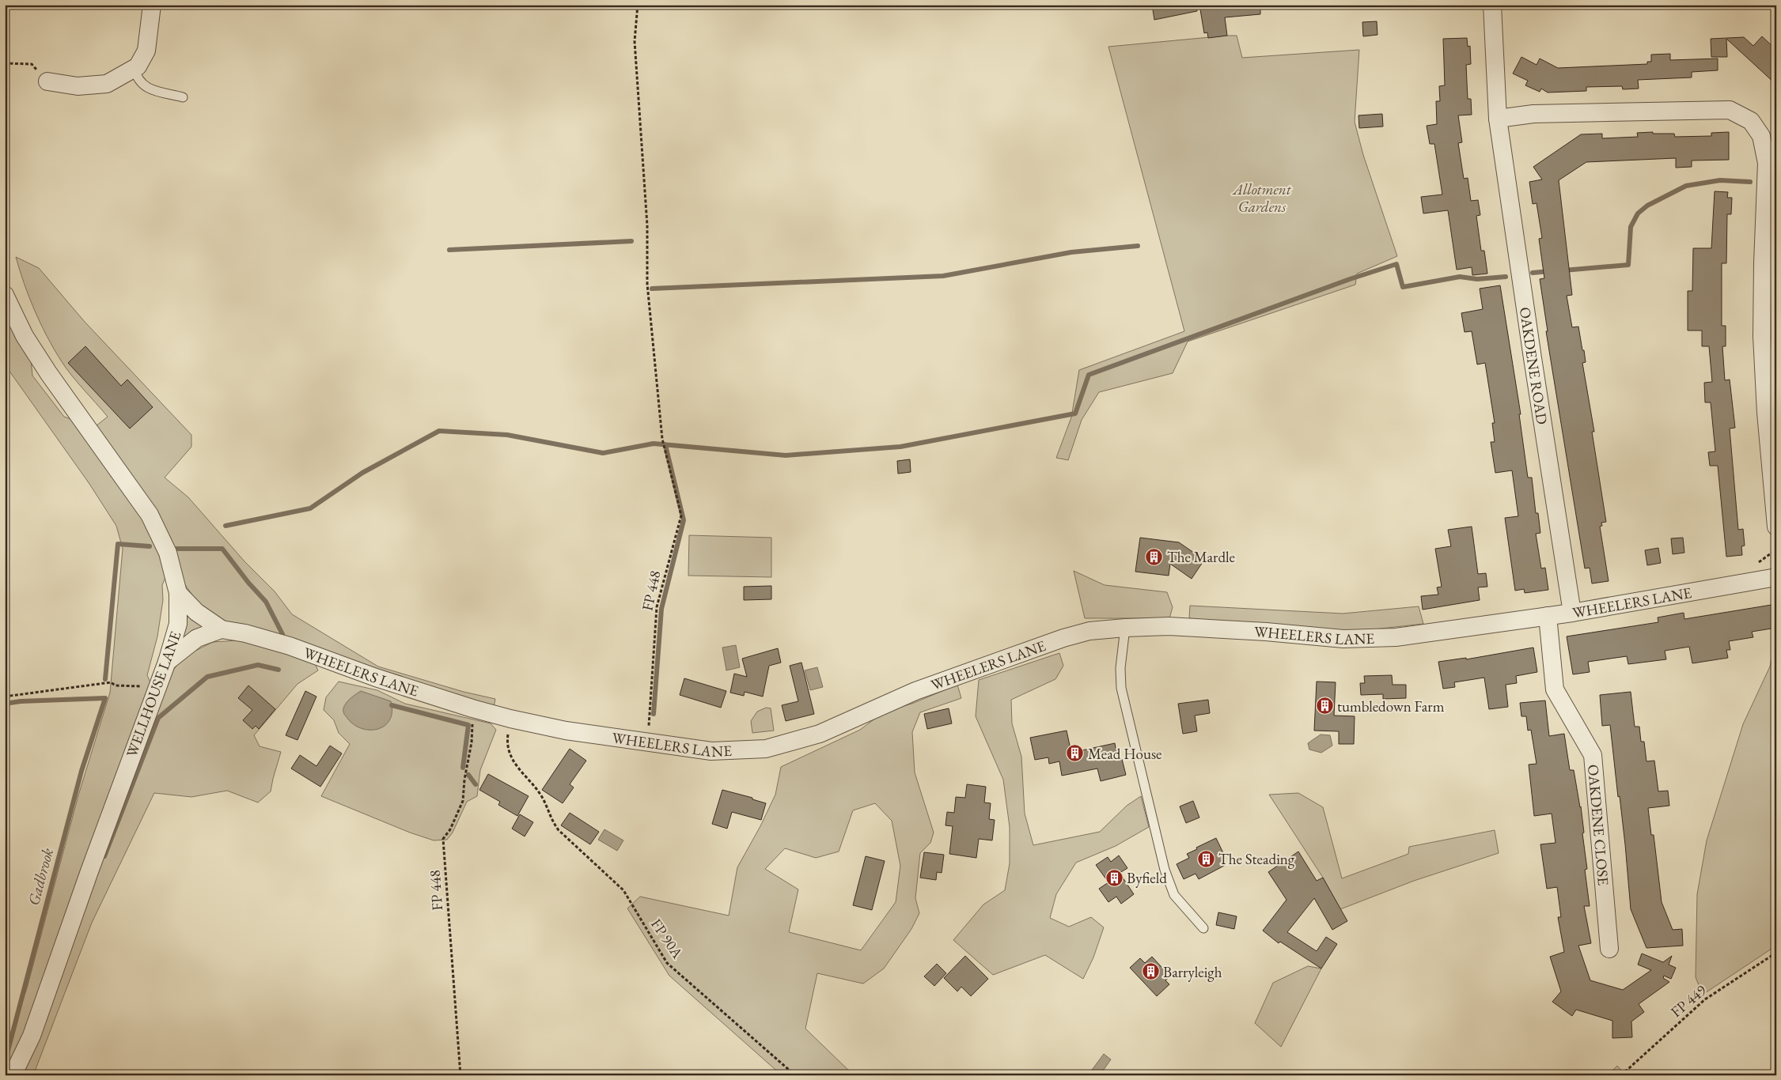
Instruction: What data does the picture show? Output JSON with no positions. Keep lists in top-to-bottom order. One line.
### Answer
{"streets":{"street":["OAKDENE ROAD","WHEELERS LANE","WELLHOUSE LANE","OAKDENE CLOSE"],"path":["FP 448","FP 90A","FP 449"]},"crossings":[["OAKDENE ROAD","WHEELERS LANE"],["FP 448","WHEELERS LANE"],["WHEELERS LANE","WELLHOUSE LANE"],["WHEELERS LANE","OAKDENE CLOSE"],["WHEELERS LANE","FP 90A"]],"water":["Gadbrook"],"parks":["Allotment Gardens"],"places":{"building":["The Mardle","tumbledown Farm","Mead House","The Steading","Byfield","Barryleigh"]}}
